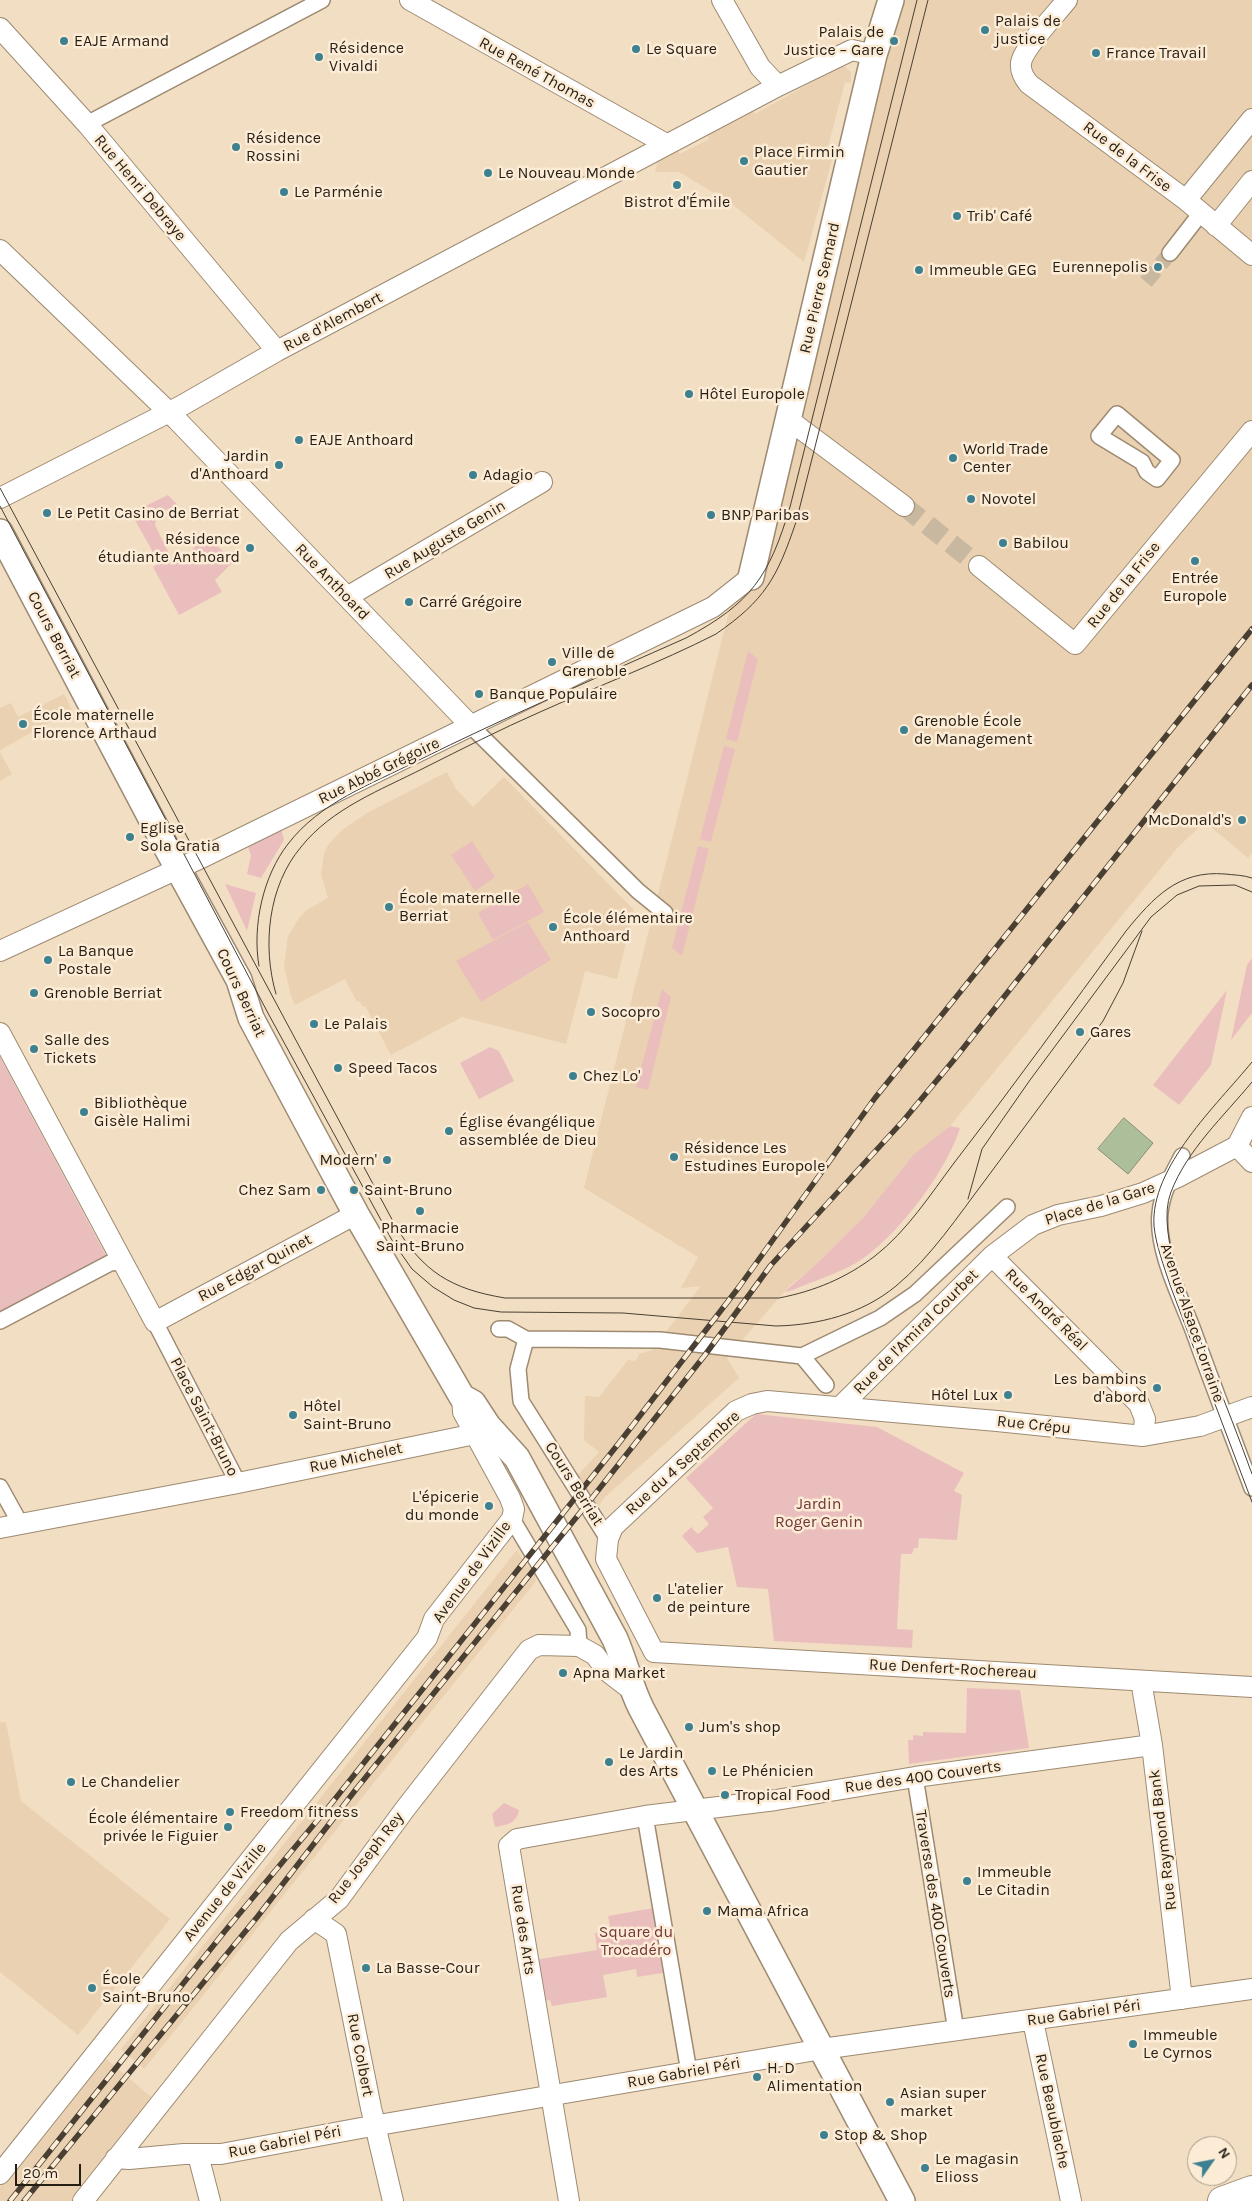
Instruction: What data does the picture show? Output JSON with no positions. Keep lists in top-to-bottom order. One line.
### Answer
{"streets":{"street":["Rue René Thomas","Rue de la Frise","Rue Henri Debraye","Rue Pierre Semard","Rue d'Alembert","Rue Auguste Genin","Rue Anthoard","Cours Berriat","Rue Abbé Grégoire","Place de la Gare","Rue Edgar Quinet","Rue André Réal","Avenue Alsace Lorraine","Rue de l'Amiral Courbet","Place Saint-Bruno","Rue Crépu","Rue Michelet","Rue du 4 Septembre","Avenue de Vizille","Rue Denfert-Rochereau","Rue des 400 Couverts","Rue Raymond Bank","Rue Joseph Rey","Traverse des 400 Couverts","Rue des Arts","Rue Gabriel Péri","Rue Colbert","Rue Beaublache"]},"crossings":[["Rue René Thomas","Rue d'Alembert"],["Rue Henri Debraye","Rue d'Alembert"],["Rue Pierre Semard","Rue Abbé Grégoire"],["Rue d'Alembert","Rue Anthoard"],["Rue Auguste Genin","Rue Anthoard"],["Rue Anthoard","Rue Abbé Grégoire"],["Cours Berriat","Rue Abbé Grégoire"],["Cours Berriat","Rue Edgar Quinet"],["Cours Berriat","Rue Michelet"],["Cours Berriat","Rue du 4 Septembre"],["Cours Berriat","Avenue de Vizille"],["Cours Berriat","Rue Denfert-Rochereau"],["Cours Berriat","Rue des 400 Couverts"],["Cours Berriat","Rue Joseph Rey"],["Cours Berriat","Rue des Arts"],["Cours Berriat","Rue Gabriel Péri"],["Place de la Gare","Rue André Réal"],["Place de la Gare","Avenue Alsace Lorraine"],["Place de la Gare","Rue de l'Amiral Courbet"],["Rue Edgar Quinet","Place Saint-Bruno"],["Rue André Réal","Rue de l'Amiral Courbet"],["Rue André Réal","Rue Crépu"],["Avenue Alsace Lorraine","Rue Crépu"],["Rue de l'Amiral Courbet","Rue Crépu"],["Place Saint-Bruno","Rue Michelet"],["Rue Crépu","Rue du 4 Septembre"],["Rue Denfert-Rochereau","Rue Raymond Bank"],["Rue des 400 Couverts","Rue Raymond Bank"],["Rue des 400 Couverts","Traverse des 400 Couverts"],["Rue des 400 Couverts","Rue des Arts"],["Rue Raymond Bank","Rue Gabriel Péri"],["Rue Joseph Rey","Rue Gabriel Péri"],["Rue Joseph Rey","Rue Colbert"],["Traverse des 400 Couverts","Rue Gabriel Péri"],["Rue des Arts","Rue Gabriel Péri"],["Rue Gabriel Péri","Rue Colbert"],["Rue Gabriel Péri","Rue Beaublache"]],"parks":["Jardin Roger Genin","Square du Trocadéro"],"places":["Palais de justice","EAJE Armand","Palais de Justice – Gare","Le Square","France Travail","Résidence Vivaldi","Résidence Rossini","Place Firmin Gautier","Le Nouveau Monde","Bistrot d'Émile","Le Parménie","Trib' Café","Eurennepolis","Immeuble GEG","Hôtel Europole","EAJE Anthoard","World Trade Center","Jardin d'Anthoard","Adagio","Novotel","Le Petit Casino de Berriat","BNP Paribas","Babilou","Résidence étudiante Anthoard","Entrée Europole","Carré Grégoire","Ville de Grenoble","Banque Populaire","École maternelle Florence Arthaud","Grenoble École de Management","McDonald's","Eglise Sola Gratia","École maternelle Berriat","École élémentaire Anthoard","La Banque Postale","Grenoble Berriat","Socopro","Le Palais","Gares","Salle des Tickets","Speed Tacos","Chez Lo'","Bibliothèque Gisèle Halimi","Église évangélique assemblée de Dieu","Résidence Les Estudines Europole","Modern'","Chez Sam","Saint-Bruno","Pharmacie Saint-Bruno","Les bambins d'abord","Hôtel Lux","Hôtel Saint-Bruno","L'épicerie du monde","L'atelier de peinture","Apna Market","Jum's shop","Le Jardin des Arts","Le Phénicien","Le Chandelier","Tropical Food","Freedom fitness","École élémentaire privée le Figuier","Immeuble Le Citadin","Mama Africa","La Basse-Cour","École Saint-Bruno","Immeuble Le Cyrnos","H. D Alimentation","Asian super market","Stop & Shop","Le magasin Elioss"],"scale_bar":"20 m","north":"top right"}
